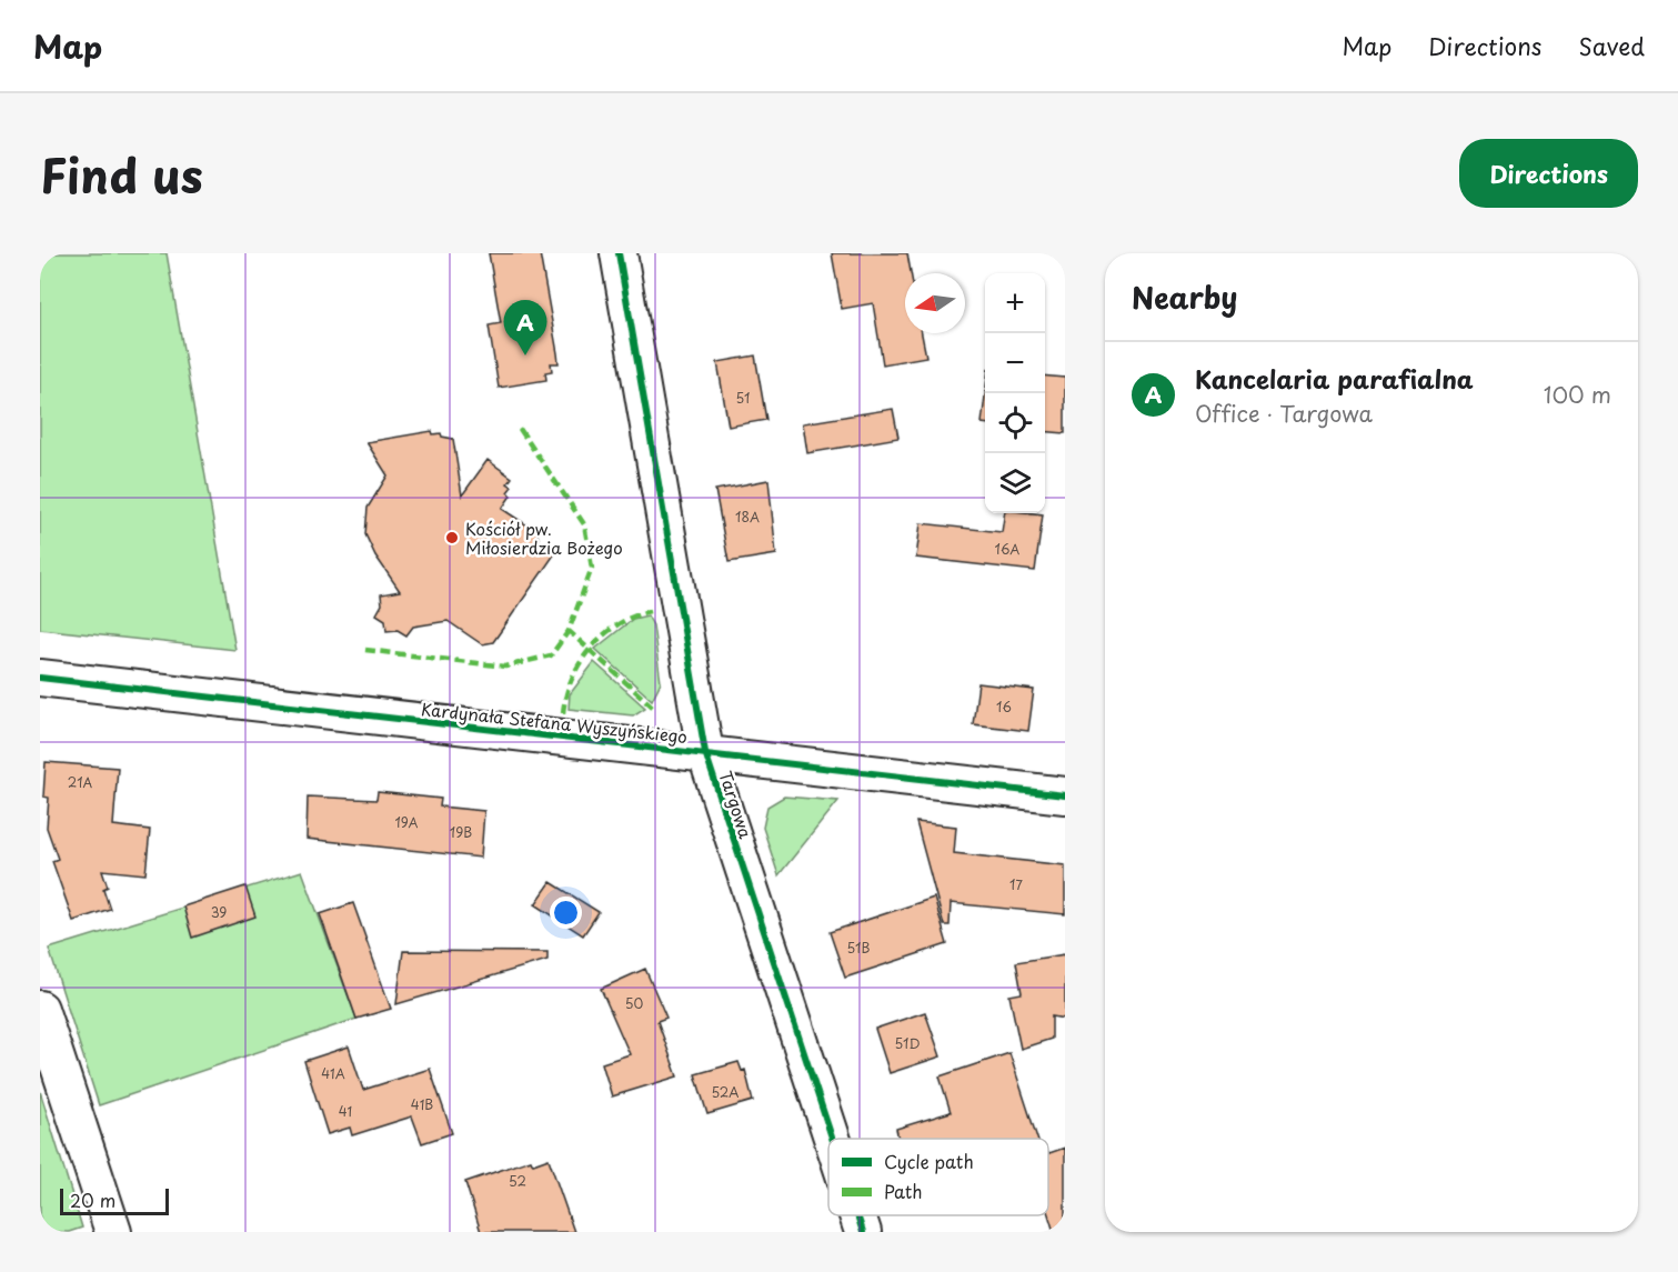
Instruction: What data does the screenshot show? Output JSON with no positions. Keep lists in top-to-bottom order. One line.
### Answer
{"streets":{"street":["Kardynała Stefana Wyszyńskiego","Targowa"]},"crossings":[["Kardynała Stefana Wyszyńskiego","Targowa"]],"places":["Kościół pw. Miłosierdzia Bożego"],"house_numbers":["51","18A","16A","16","21A","19A","19B","17","39","51B","50","51D","41A","52A","41B","41","52"],"legend":["Cycle path","Path"],"scale_bar":"20 m","north":"left","page":{"header":"Map","nav":["Map","Directions","Saved"],"title":"Find us","buttons":"Directions","heading":"Nearby","map_buttons":["+","−"],"pins":"A","list":[{"mark":"A","name":"Kancelaria parafialna","note":"Office · Targowa","value":"100 m"}],"scale":"20 m"}}
